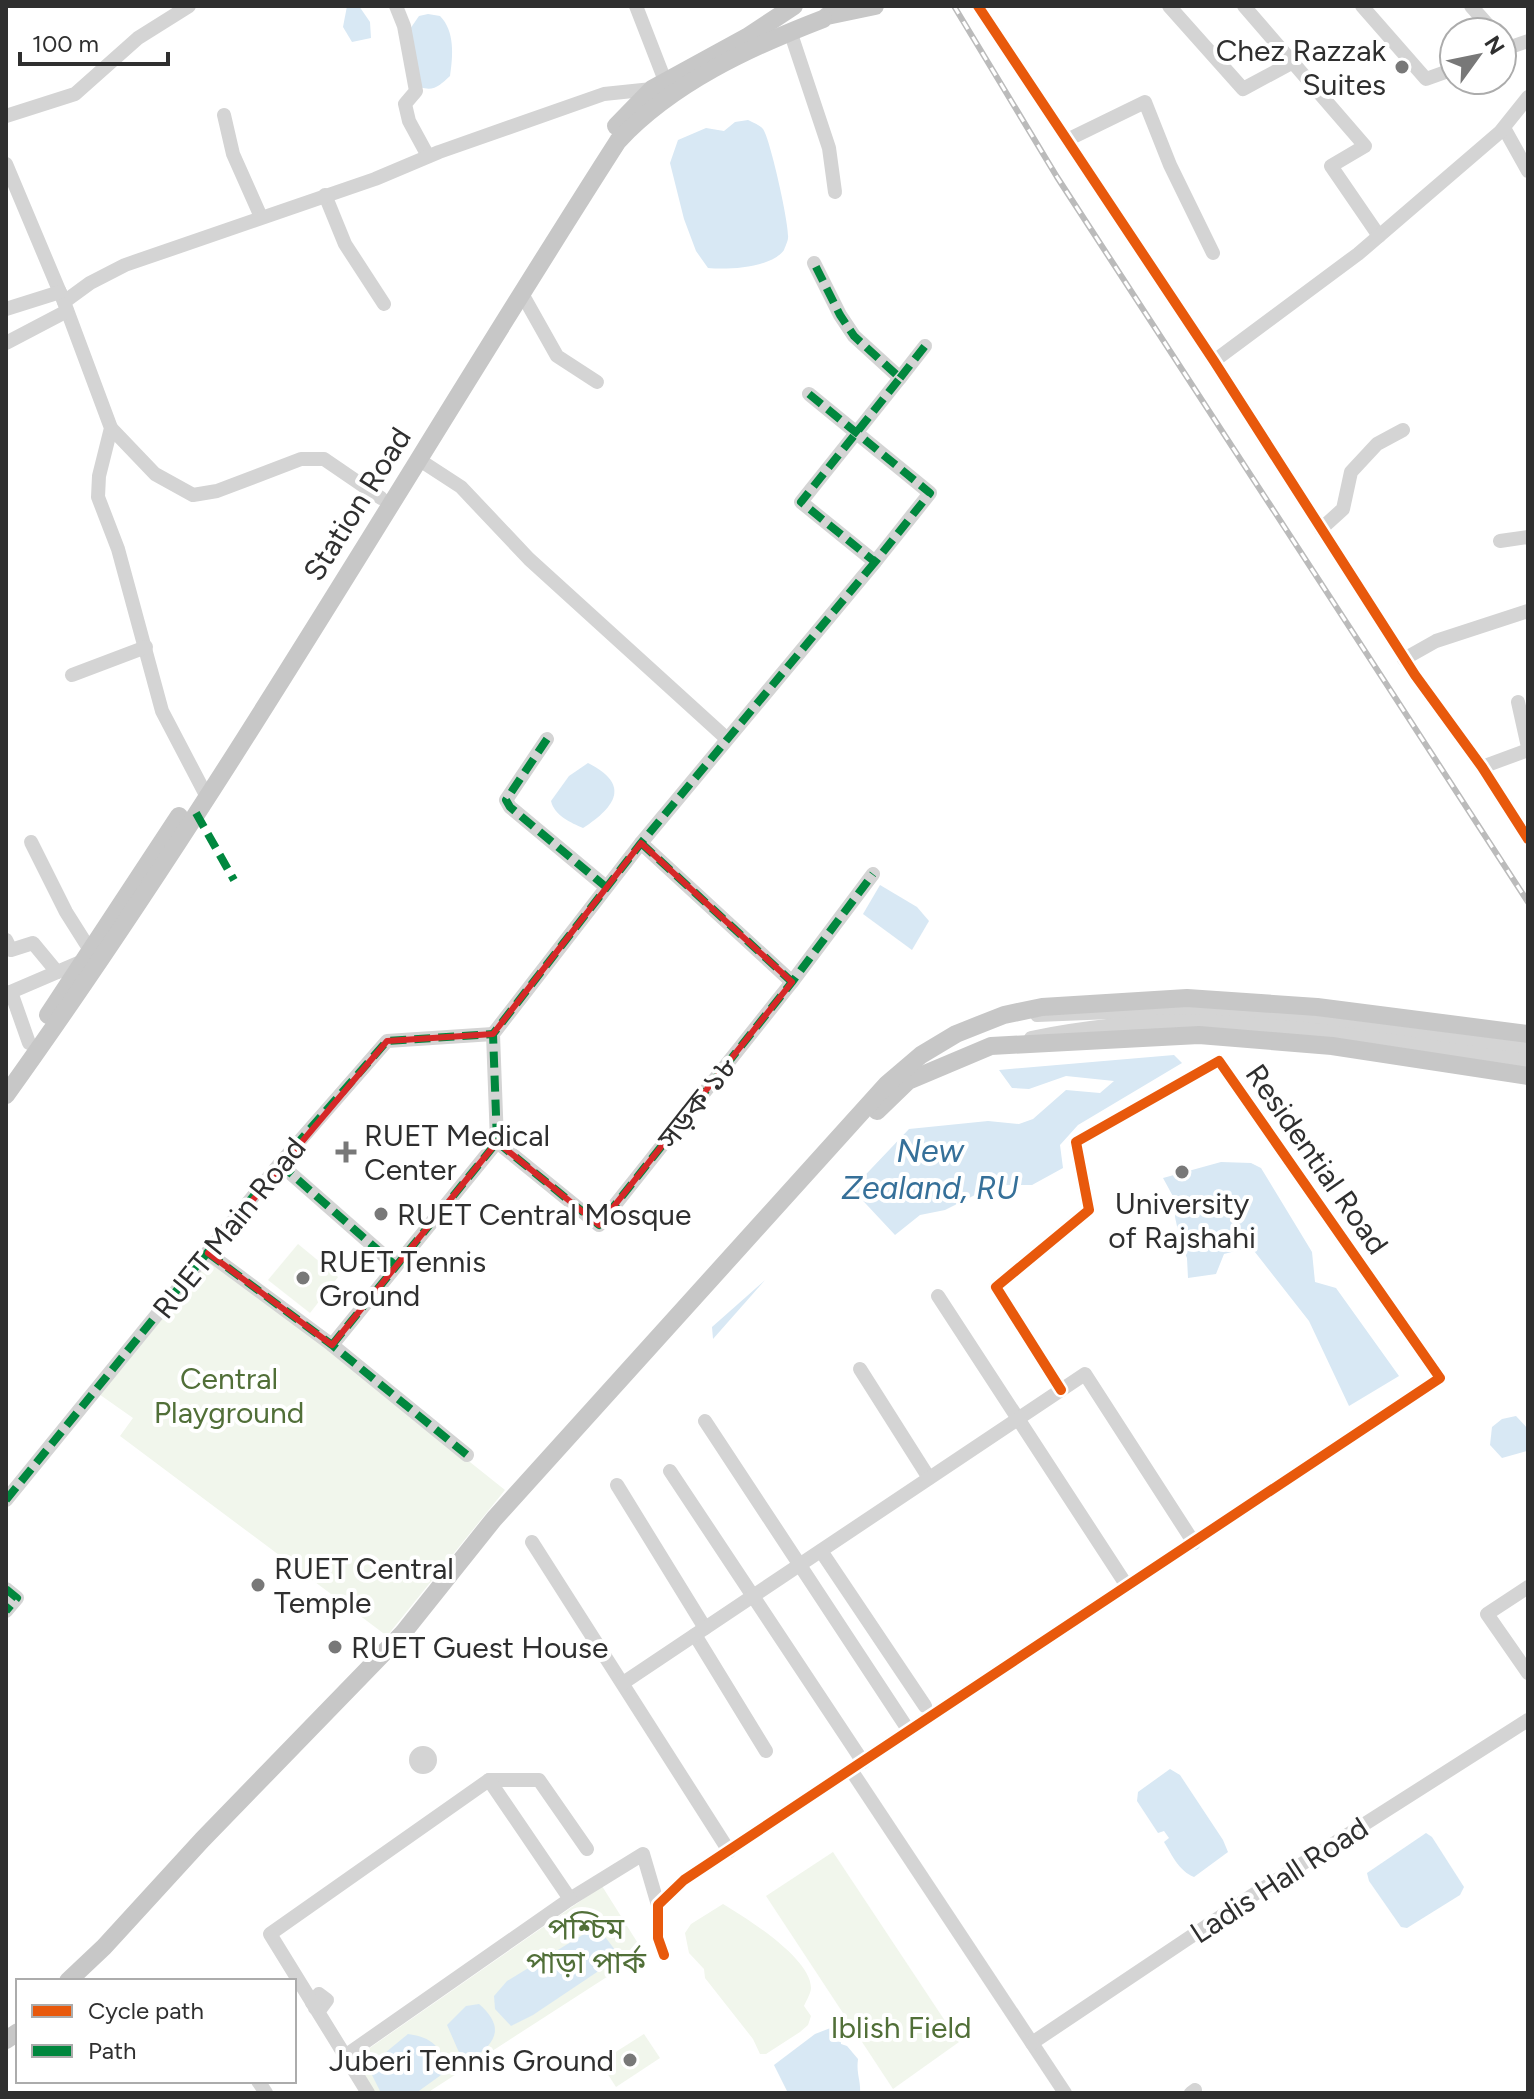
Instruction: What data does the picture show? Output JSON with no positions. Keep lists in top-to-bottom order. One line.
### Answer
{"streets":{"main road":["Station Road"],"street":["সড়ক ১৮","Residential Road","RUET Main Road","Ladis Hall Road"]},"water":["New Zealand, RU"],"parks":["Central Playground","পশ্চিম পাড়া পার্ক","Iblish Field"],"places":{"other":["Chez Razzak Suites","University of Rajshahi","RUET Central Mosque","RUET Tennis Ground","RUET Central Temple","RUET Guest House","Juberi Tennis Ground"],"health":["RUET Medical Center"]},"legend":["Cycle path","Path"],"scale_bar":"100 m","north":"top right"}
